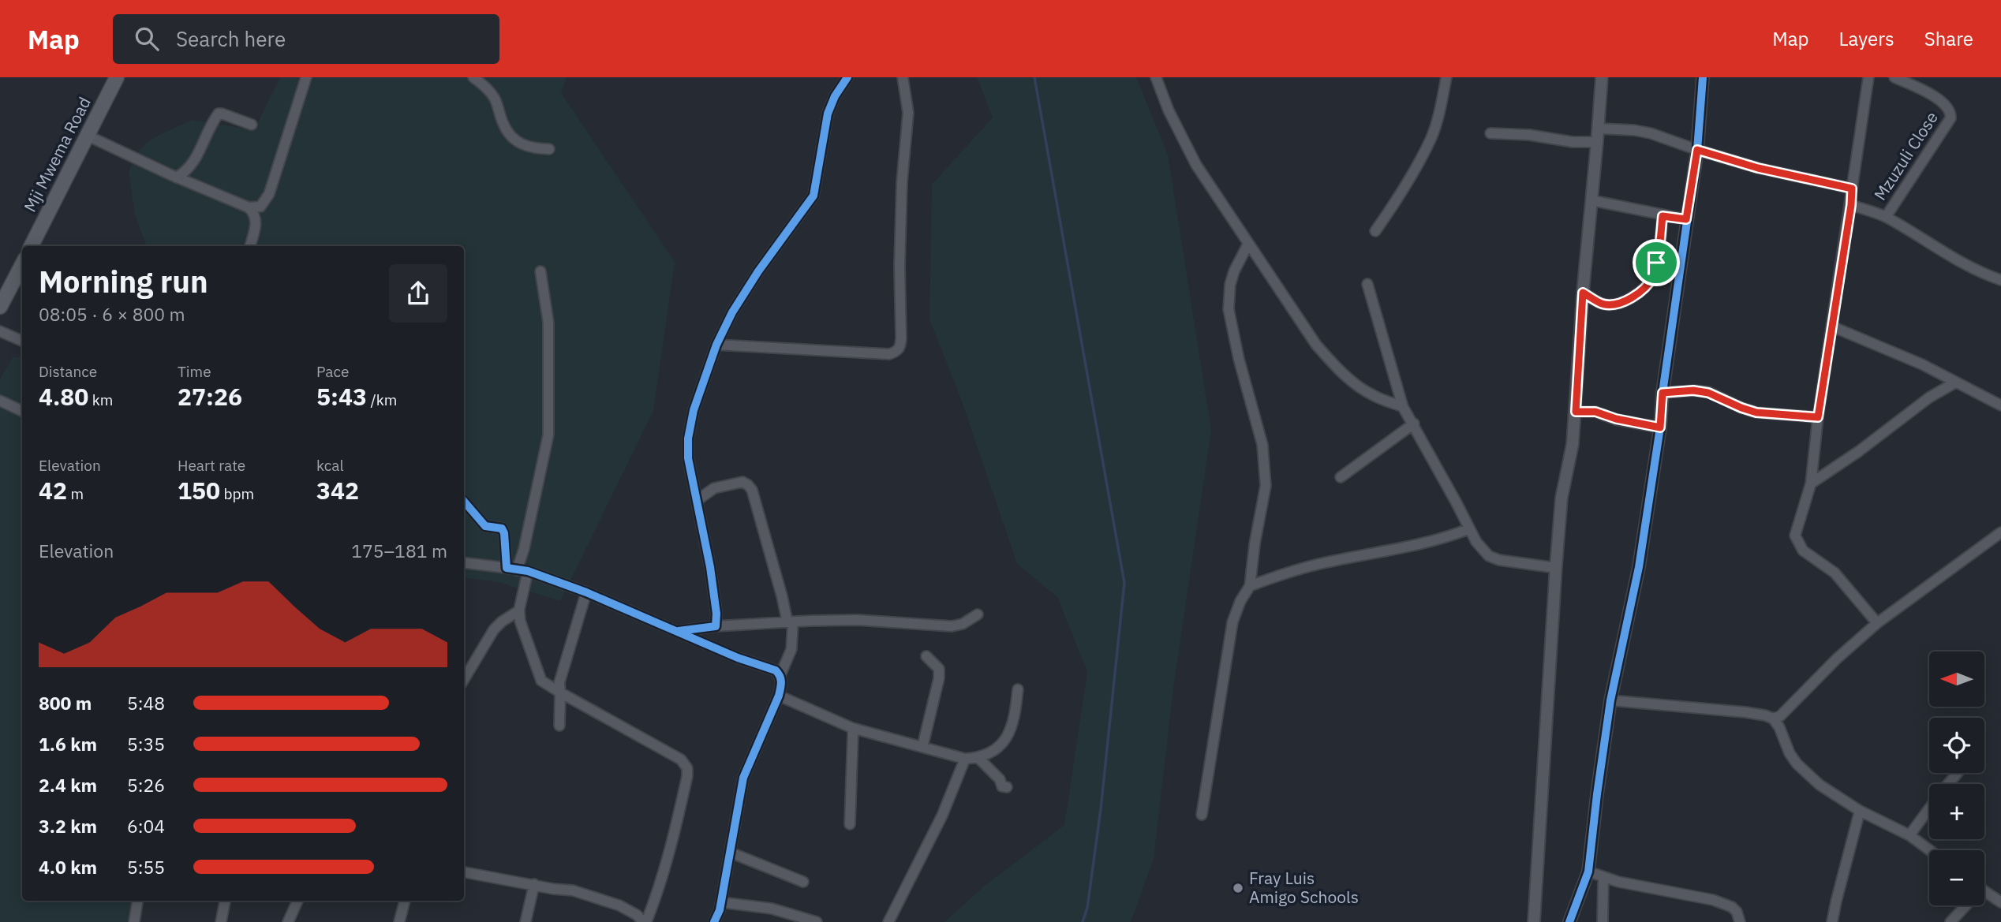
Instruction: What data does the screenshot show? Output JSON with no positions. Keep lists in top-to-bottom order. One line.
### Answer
{"streets":{"main road":["Mji Mwema Road"],"street":["Mzuzuli Close"]},"places":["Fray Luis Amigo Schools"],"north":"left","page":{"header":"Map","search":"Search here","nav":["Map","Layers","Share"],"heading":["Morning run","08:05 · 6 × 800 m"],"stats":[["Distance","4.80 km"],["Time","27:26"],["Pace","5:43 /km"],["Elevation","42 m"],["Heart rate","150 bpm"],["kcal","342"]],"chart":["Elevation","175–181 m"],"map_buttons":["+","−"],"list":[{"name":"800 m","note":"5:48"},{"name":"1.6 km","note":"5:35"},{"name":"2.4 km","note":"5:26"},{"name":"3.2 km","note":"6:04"},{"name":"4.0 km","note":"5:55"}]}}
